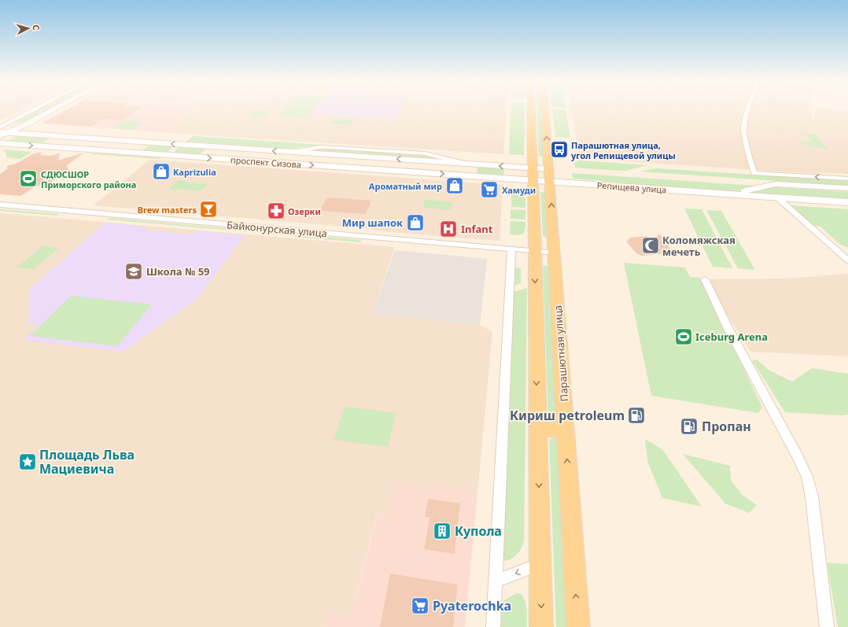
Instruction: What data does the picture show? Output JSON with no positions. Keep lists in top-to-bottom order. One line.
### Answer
{"streets":{"main road":["проспект Сизова","Репищева улица","Парашютная улица"],"street":["Байконурская улица"]},"crossings":[["проспект Сизова","Репищева улица"],["Репищева улица","Парашютная улица"],["Байконурская улица","Парашютная улица"]],"places":{"bus stop":["Парашютная улица, угол Репищевой улицы"],"shop":["Kaprizulia","Ароматный мир","Мир шапок"],"sports":["СДЮСШОР Приморского района","Iceburg Arena"],"supermarket":["Хамуди","Pyaterochka"],"bar":["Brew masters"],"pharmacy":["Озерки"],"hospital":["Infant"],"mosque":["Коломяжская мечеть"],"school or university":["Школа № 59"],"fuel station":["Кириш petroleum","Пропан"],"place":["Площадь Льва Мациевича"],"building":["Купола"]},"north":"right"}
